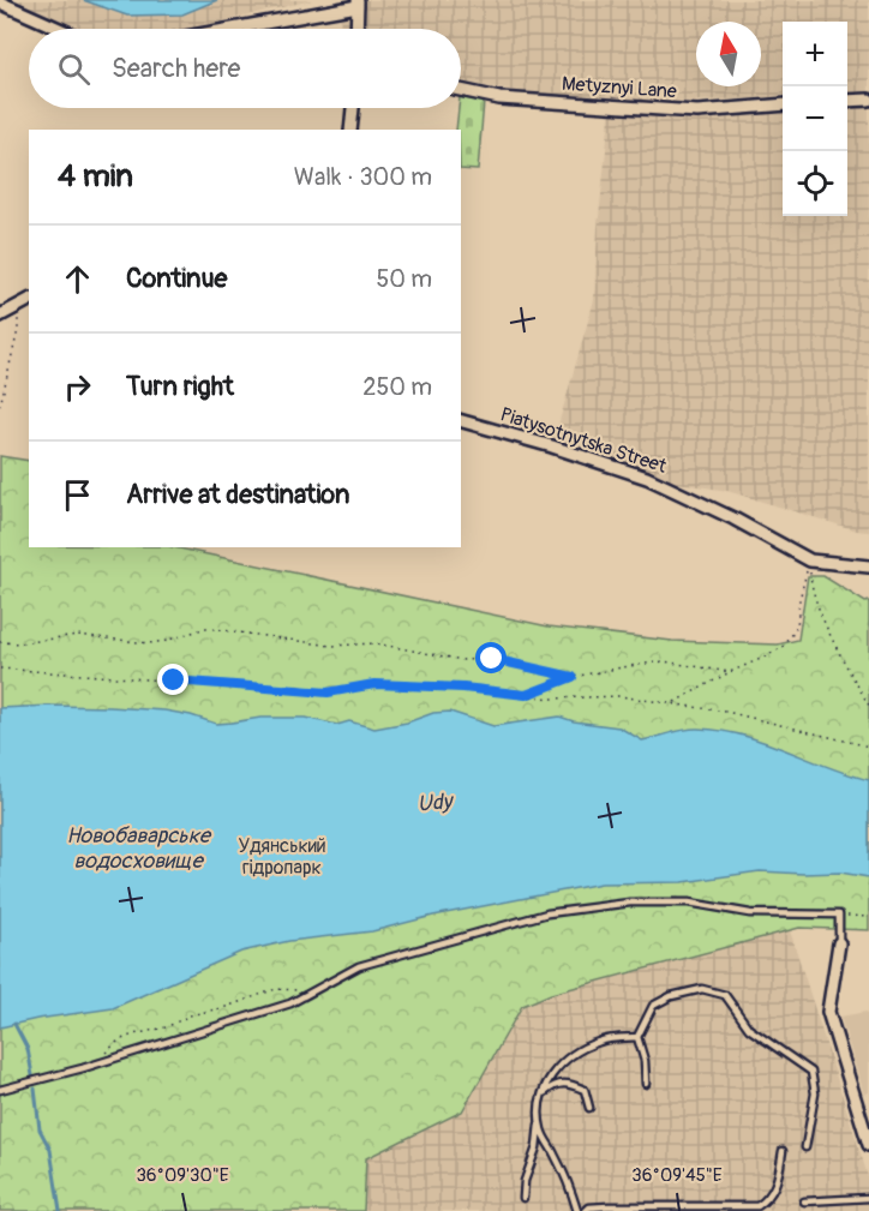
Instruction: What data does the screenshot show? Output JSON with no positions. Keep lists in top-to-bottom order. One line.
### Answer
{"streets":{"street":["Metyznyi Lane","Piatysotnytska Street"]},"water":["Udy","Новобаварське водосховище"],"parks":["Удянський гідропарк"],"north":"top","page":{"map_buttons":["+","−"],"search":"Search here","heading":["4 min","Walk · 300 m"],"list":[["Continue","50 m"],["Turn right","250 m"],"Arrive at destination"]},"coordinates":["36°09'30\"E","36°09'45\"E"]}
